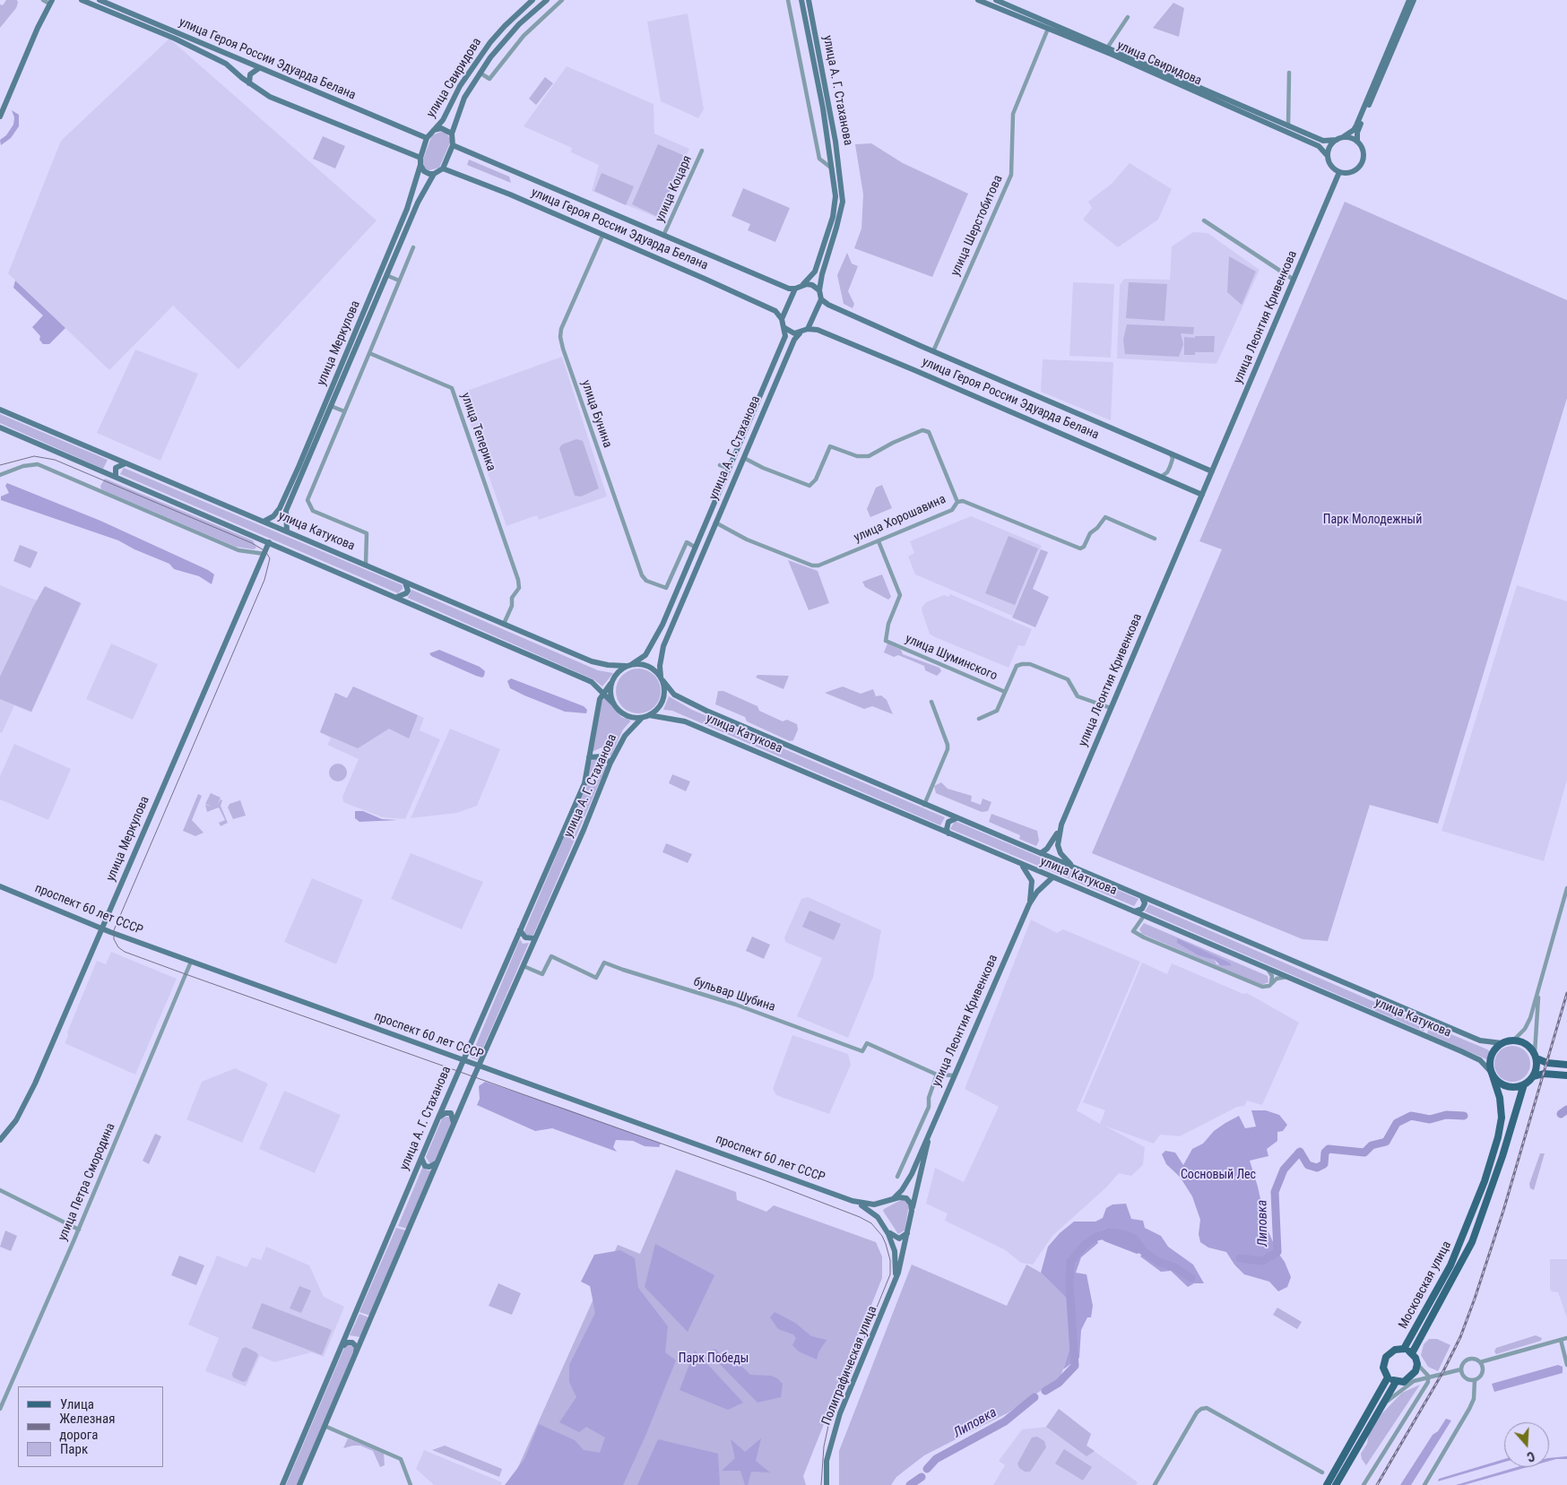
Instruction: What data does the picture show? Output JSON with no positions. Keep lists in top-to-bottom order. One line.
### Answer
{"streets":{"main road":["улица Героя России Эдуарда Белана","улица Свиридова","улица А. Г. Стаханова","улица Леонтия Кривенкова","улица Меркулова","улица Катукова","проспект 60 лет СССР","Московская улица","Полиграфическая улица"],"street":["улица Коцаря","улица Шерстобитова","улица Бунина","улица Теперика","улица Хорошавина","улица Шуминского","бульвар Шубина","улица Петра Смородина"]},"crossings":[["улица Героя России Эдуарда Белана","улица Свиридова"],["улица Героя России Эдуарда Белана","улица Коцаря"],["улица Героя России Эдуарда Белана","улица Шерстобитова"],["улица Героя России Эдуарда Белана","улица Леонтия Кривенкова"],["улица Героя России Эдуарда Белана","улица Меркулова"],["улица Героя России Эдуарда Белана","улица Бунина"],["улица Свиридова","улица Шерстобитова"],["улица Свиридова","улица Леонтия Кривенкова"],["улица Свиридова","улица Меркулова"],["улица А. Г. Стаханова","улица Бунина"],["улица А. Г. Стаханова","улица Хорошавина"],["улица А. Г. Стаханова","улица Катукова"],["улица А. Г. Стаханова","проспект 60 лет СССР"],["улица А. Г. Стаханова","бульвар Шубина"],["улица Леонтия Кривенкова","улица Катукова"],["улица Леонтия Кривенкова","улица Шуминского"],["улица Леонтия Кривенкова","бульвар Шубина"],["улица Меркулова","улица Катукова"],["улица Меркулова","проспект 60 лет СССР"],["улица Теперика","улица Катукова"],["улица Хорошавина","улица Шуминского"],["улица Катукова","Московская улица"],["проспект 60 лет СССР","улица Петра Смородина"]],"water":["Липовка"],"parks":["Парк Молодежный","Сосновый Лес","Парк Победы"],"legend":["Улица","Железная дорога","Парк"],"north":"bottom"}
